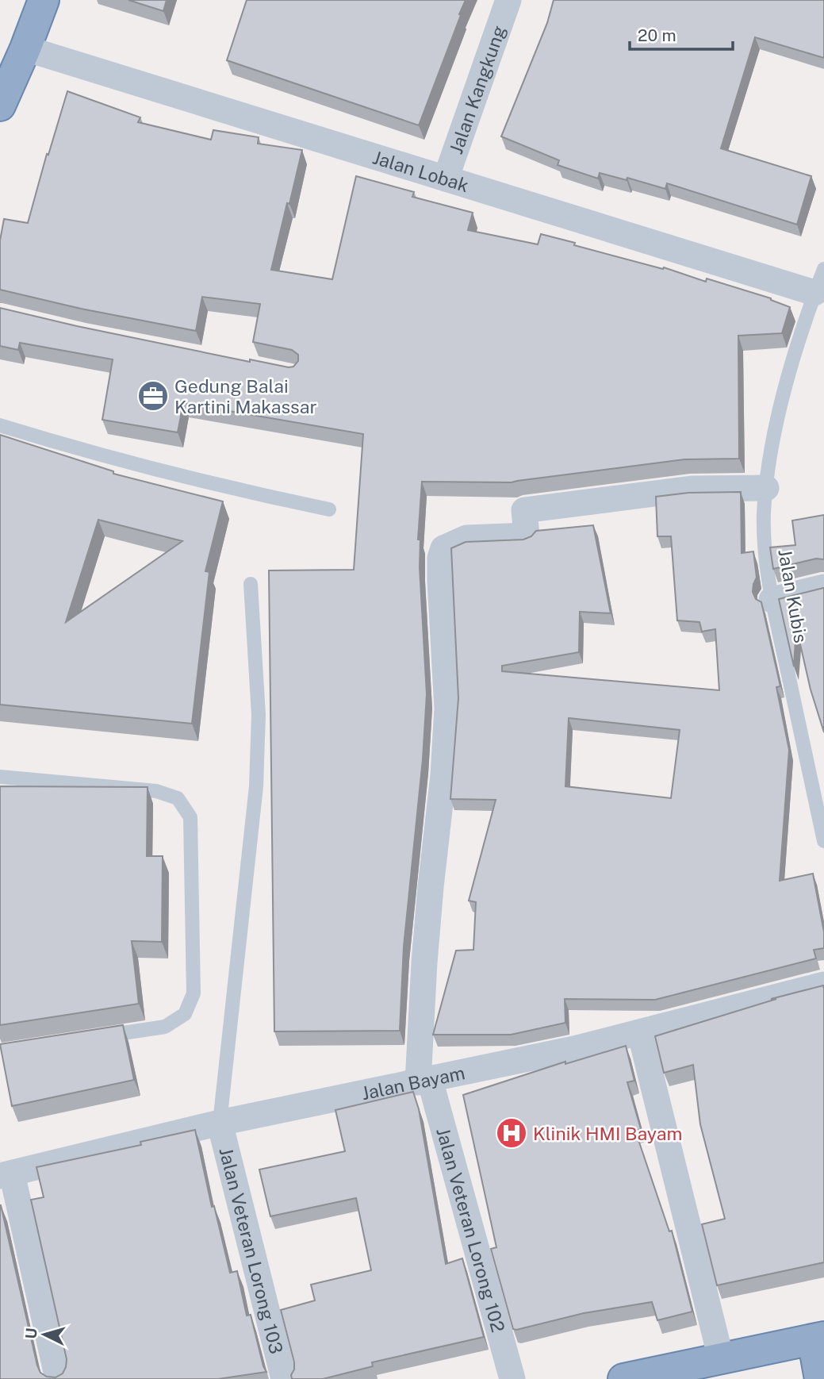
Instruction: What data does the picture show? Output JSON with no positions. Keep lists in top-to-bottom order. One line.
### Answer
{"streets":{"street":["Jalan Kangkung","Jalan Lobak","Jalan Bayam","Jalan Veteran Lorong 102","Jalan Veteran Lorong 103"],"lane":["Jalan Kubis"]},"crossings":[["Jalan Kangkung","Jalan Lobak"],["Jalan Lobak","Jalan Kubis"],["Jalan Kubis","Jalan Veteran Lorong 102"],["Jalan Bayam","Jalan Veteran Lorong 102"],["Jalan Bayam","Jalan Veteran Lorong 103"]],"places":{"office":["Gedung Balai Kartini Makassar"],"hospital":["Klinik HMI Bayam"]},"scale_bar":"20 m","north":"left"}
